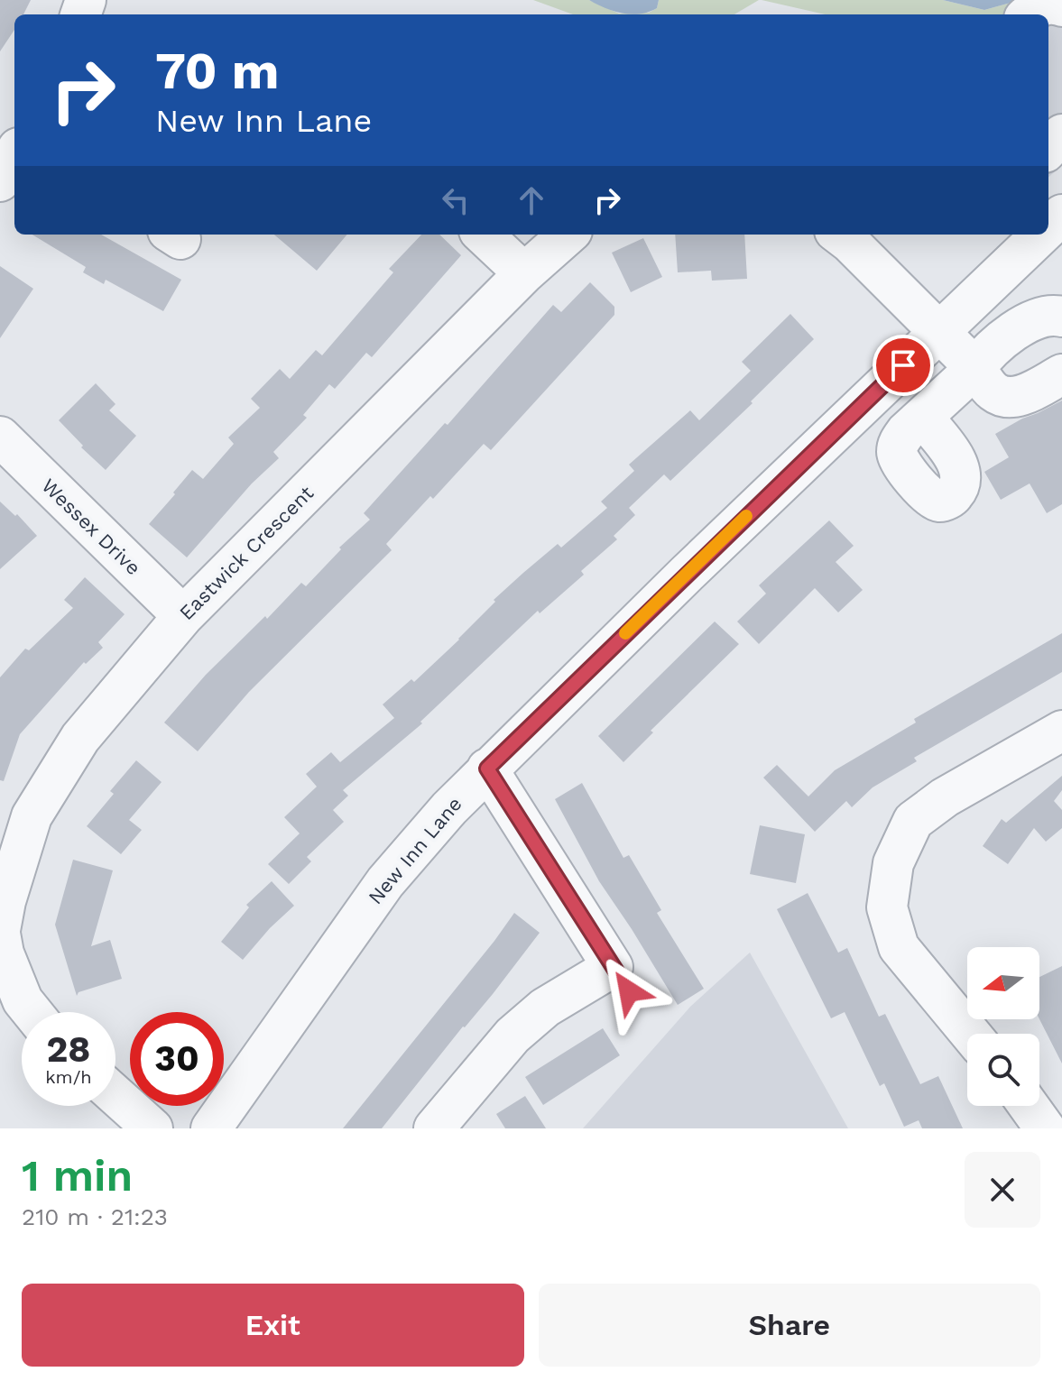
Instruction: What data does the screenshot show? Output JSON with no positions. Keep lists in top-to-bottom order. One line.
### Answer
{"streets":{"street":["Wessex Drive","Eastwick Crescent","New Inn Lane"]},"crossings":[["Wessex Drive","Eastwick Crescent"]],"north":"left","page":{"turn":["70 m","New Inn Lane"],"speed":"28 km/h","limit":"30","heading":["1 min","210 m · 21:23"],"buttons":["Exit","Share"]}}
